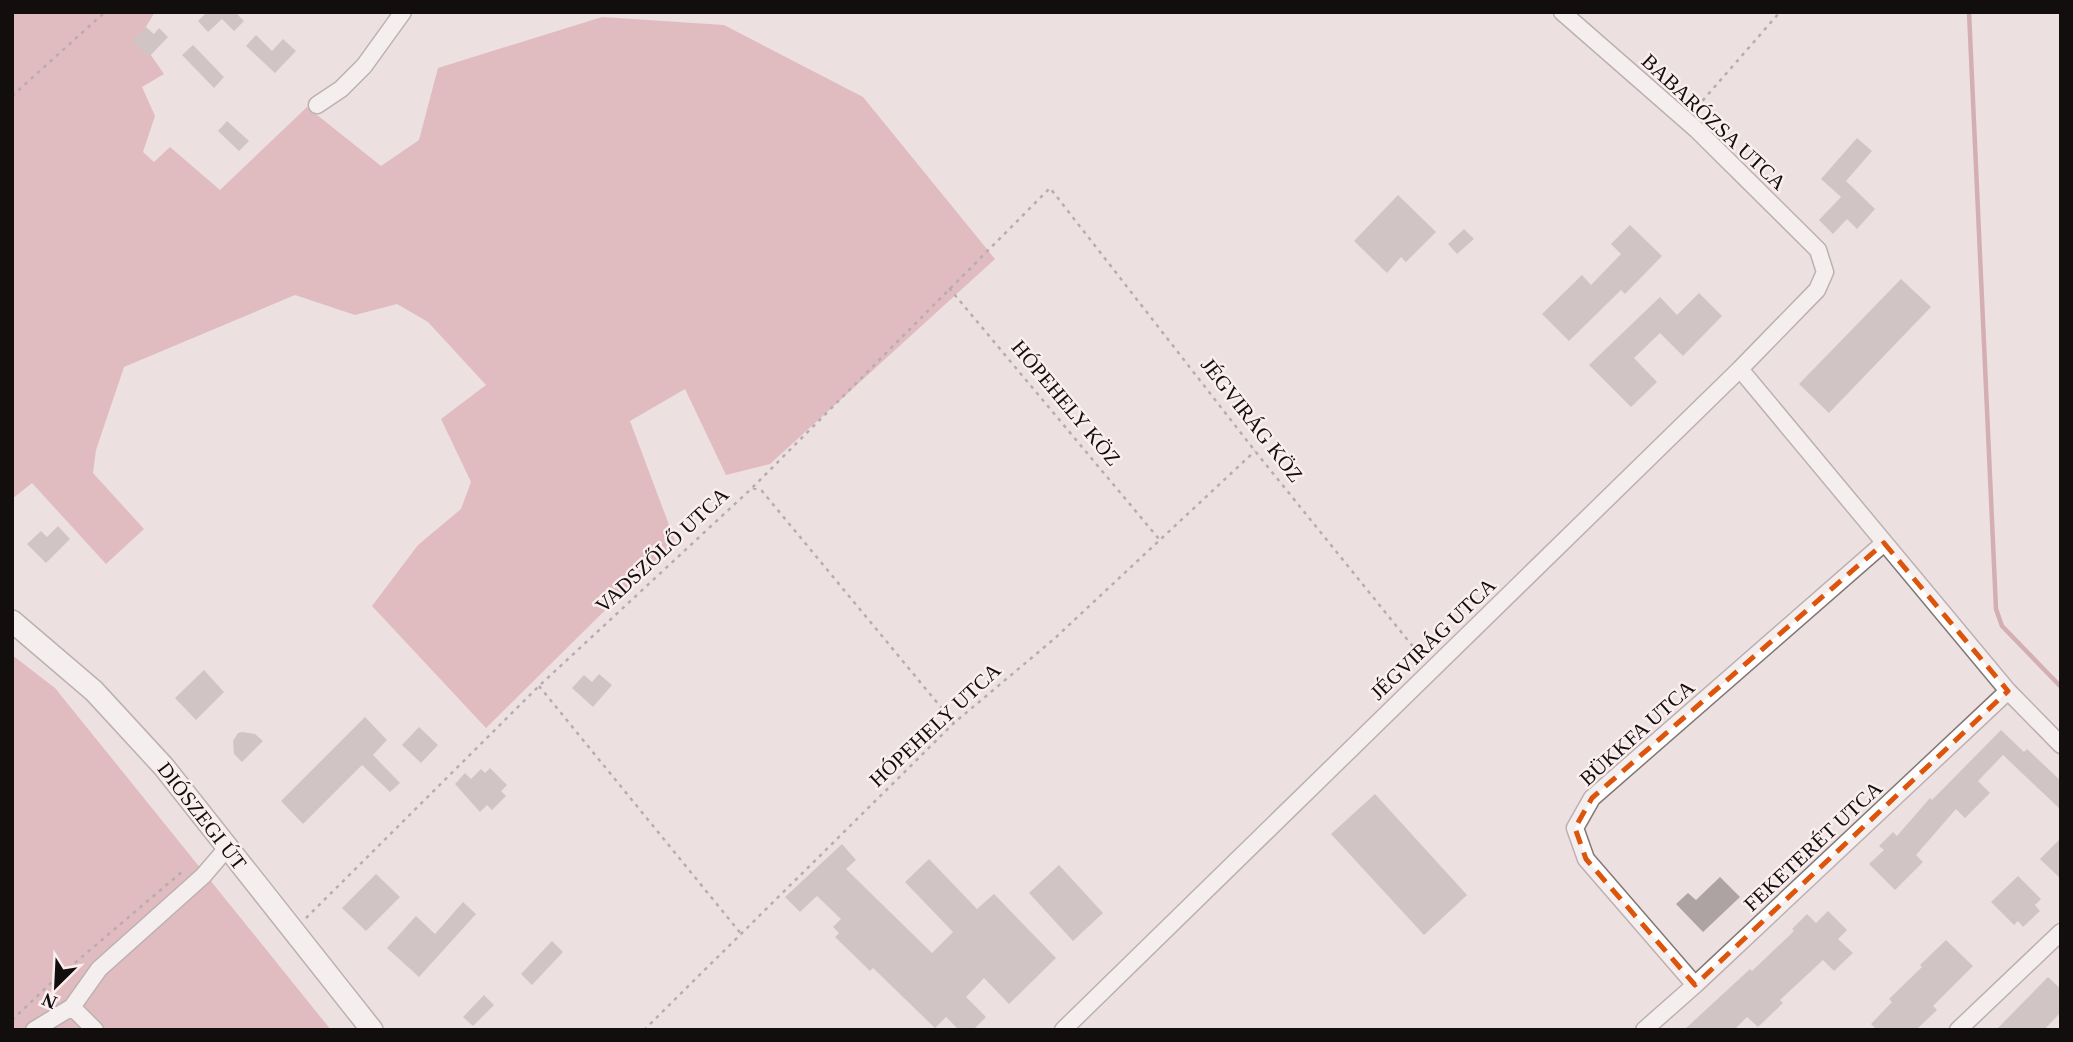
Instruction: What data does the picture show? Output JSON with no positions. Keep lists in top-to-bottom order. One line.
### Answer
{"streets":{"main road":["DIÓSZEGI ÚT"],"street":["BABARÓZSA UTCA","JÉGVIRÁG UTCA","BÜKKFA UTCA","FEKETERÉT UTCA"],"path":["HÓPEHELY KÖZ","JÉGVIRÁG KÖZ","VADSZŐLŐ UTCA","HÓPEHELY UTCA"]},"crossings":[["BABARÓZSA UTCA","JÉGVIRÁG UTCA"],["HÓPEHELY KÖZ","VADSZŐLŐ UTCA"],["HÓPEHELY KÖZ","HÓPEHELY UTCA"],["JÉGVIRÁG KÖZ","VADSZŐLŐ UTCA"],["JÉGVIRÁG KÖZ","JÉGVIRÁG UTCA"],["JÉGVIRÁG KÖZ","HÓPEHELY UTCA"],["VADSZŐLŐ UTCA","DIÓSZEGI ÚT"],["BÜKKFA UTCA","FEKETERÉT UTCA"]],"north":"bottom left"}
